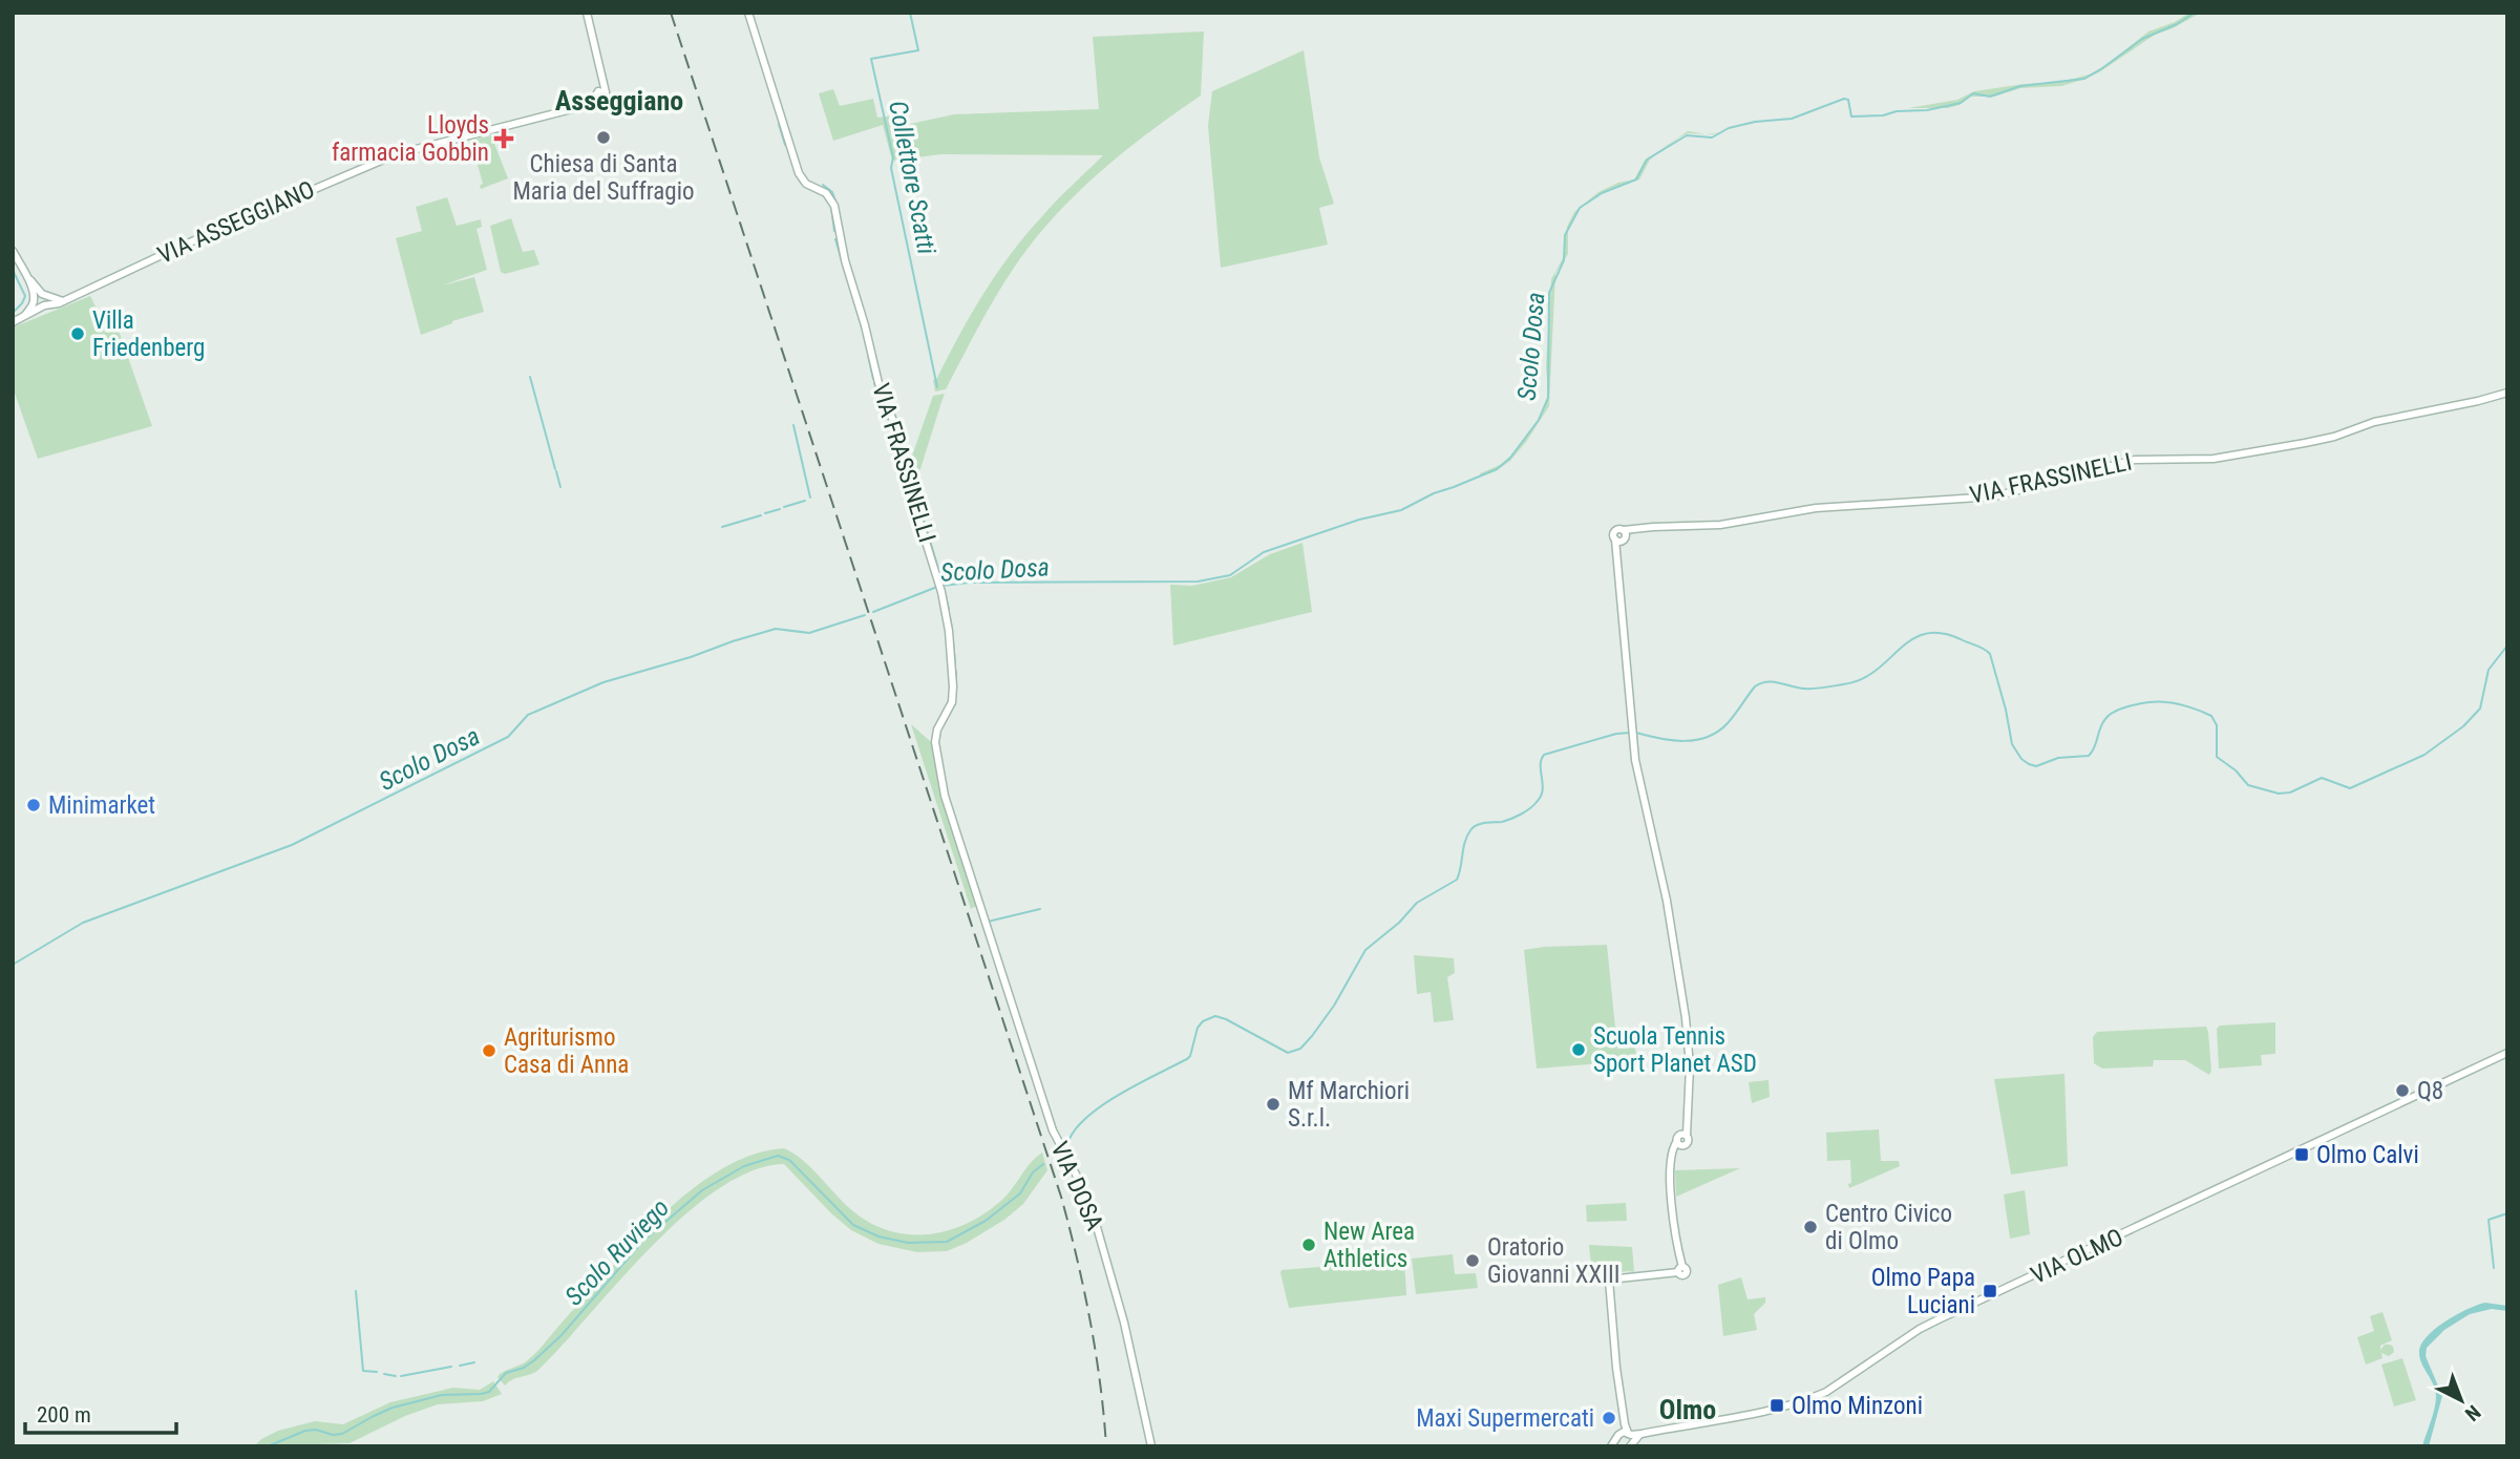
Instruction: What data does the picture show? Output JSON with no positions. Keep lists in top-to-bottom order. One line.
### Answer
{"streets":{"street":["VIA ASSEGGIANO","VIA FRASSINELLI","VIA DOSA","VIA OLMO"]},"crossings":[["VIA FRASSINELLI","VIA DOSA"]],"districts":["Asseggiano","Olmo"],"water":["Collettore Scatti","Scolo Dosa","Scolo Ruviego"],"places":{"other":["Chiesa di Santa Maria del Suffragio","Villa Friedenberg","Minimarket","Scuola Tennis Sport Planet ASD","Agriturismo Casa di Anna","Q8","Mf Marchiori S.r.l.","Centro Civico di Olmo","New Area Athletics","Oratorio Giovanni XXIII","Maxi Supermercati"],"health":["Lloyds farmacia Gobbin"],"transit":["Olmo Calvi","Olmo Papa Luciani","Olmo Minzoni"]},"scale_bar":"200 m","north":"bottom right"}
